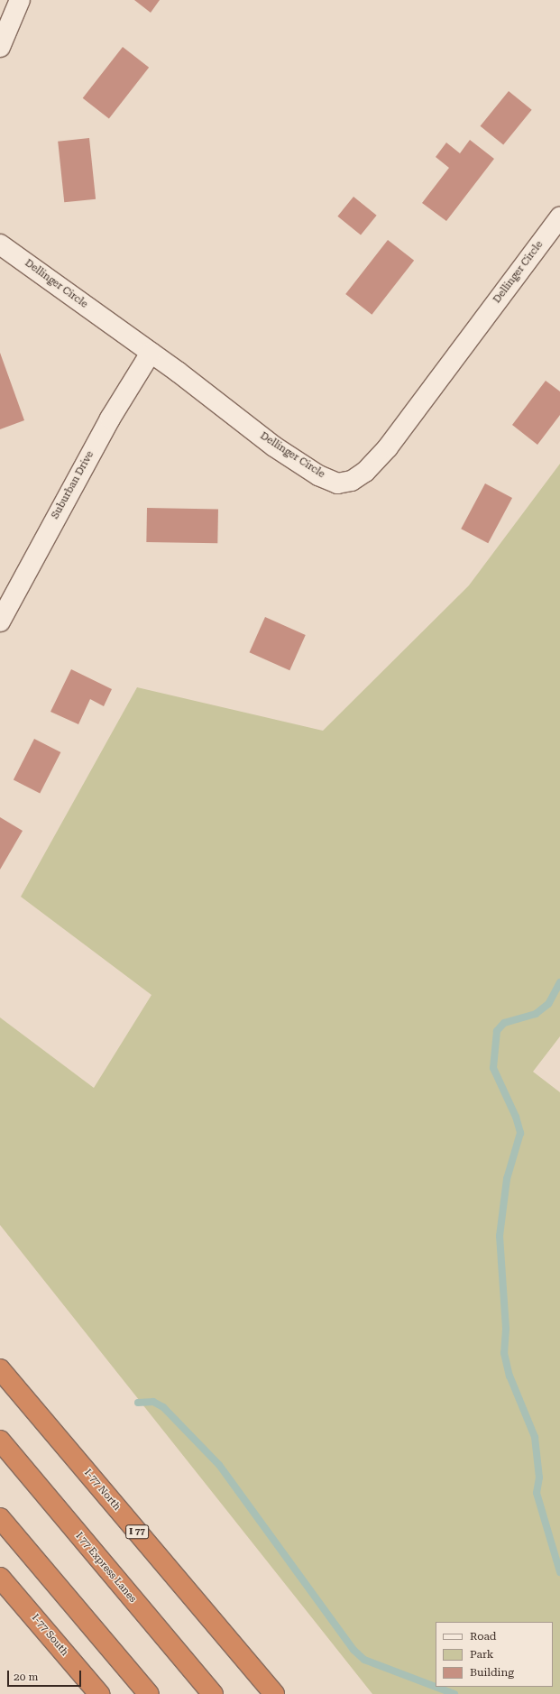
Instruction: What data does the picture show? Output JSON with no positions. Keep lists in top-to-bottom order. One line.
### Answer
{"streets":{"highway":["I-77 North","I 77","I 77 Express Lanes","I-77 South"],"street":["Dellinger Circle","Suburban Drive"]},"crossings":[["Dellinger Circle","Suburban Drive"]],"legend":["Road","Park","Building"],"scale_bar":"20 m"}
